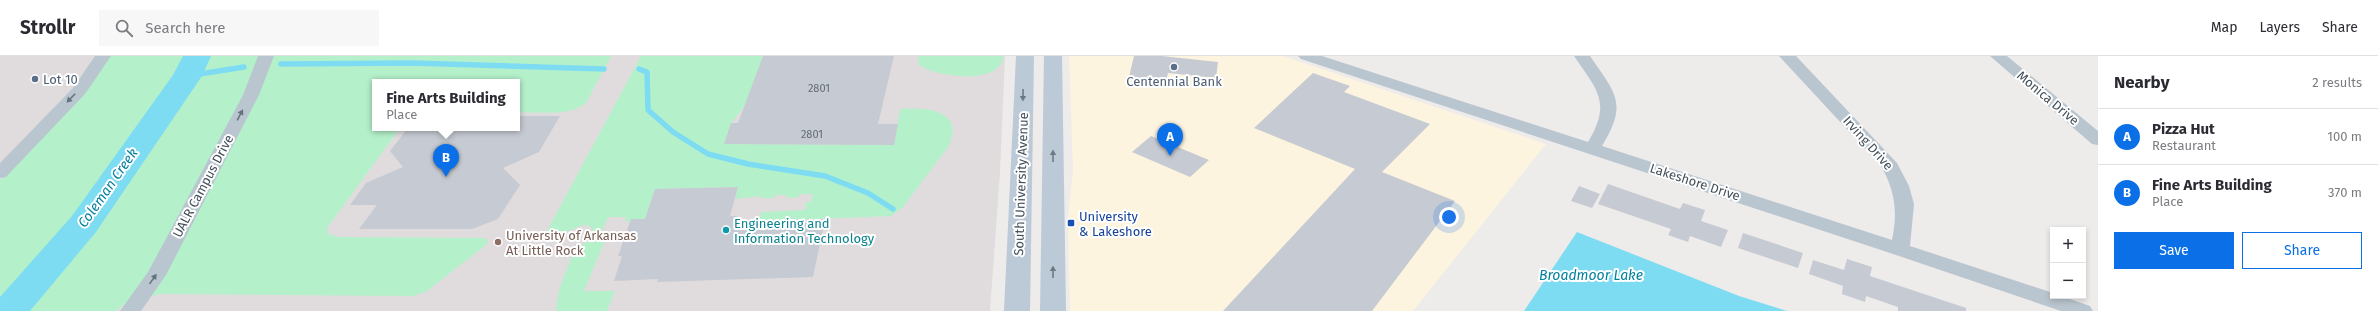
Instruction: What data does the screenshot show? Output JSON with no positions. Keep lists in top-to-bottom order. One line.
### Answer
{"streets":{"main road":["South University Avenue"],"street":["Monica Drive","Irving Drive","Lakeshore Drive","UALR Campus Drive"]},"crossings":[["Irving Drive","Lakeshore Drive"]],"one_way":["UALR Campus Drive"],"water":["Coleman Creek","Broadmoor Lake"],"places":{"other":["Centennial Bank","Lot 10","Engineering and Information Technology","University of Arkansas At Little Rock"],"transit":["University & Lakeshore"]},"house_numbers":["2801","2801"],"page":{"header":"Strollr","search":"Search here","nav":["Map","Layers","Share"],"heading":["Nearby","2 results"],"popup":["Fine Arts Building","Place"],"list":[{"mark":"A","name":"Pizza Hut","note":"Restaurant","value":"100 m"},{"mark":"B","name":"Fine Arts Building","note":"Place","value":"370 m"}],"pins":["A","B"],"buttons":["Save","Share"],"map_buttons":["+","−"]}}
